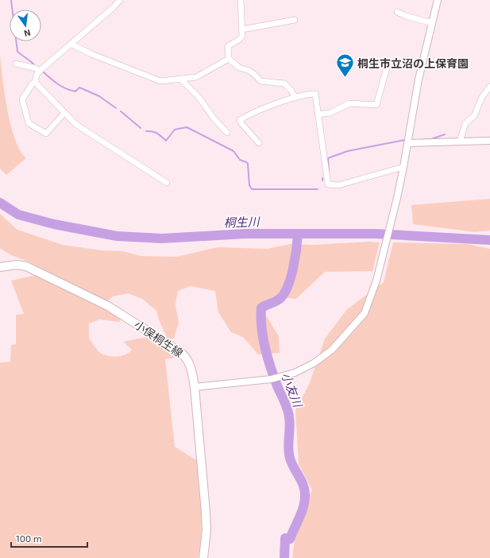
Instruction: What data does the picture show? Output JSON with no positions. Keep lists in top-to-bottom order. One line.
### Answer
{"streets":{"main road":["小俣桐生線"]},"water":["桐生川","小友川"],"places":{"school or university":["桐生市立沼の上保育園"]},"scale_bar":"100 m","north":"bottom"}
